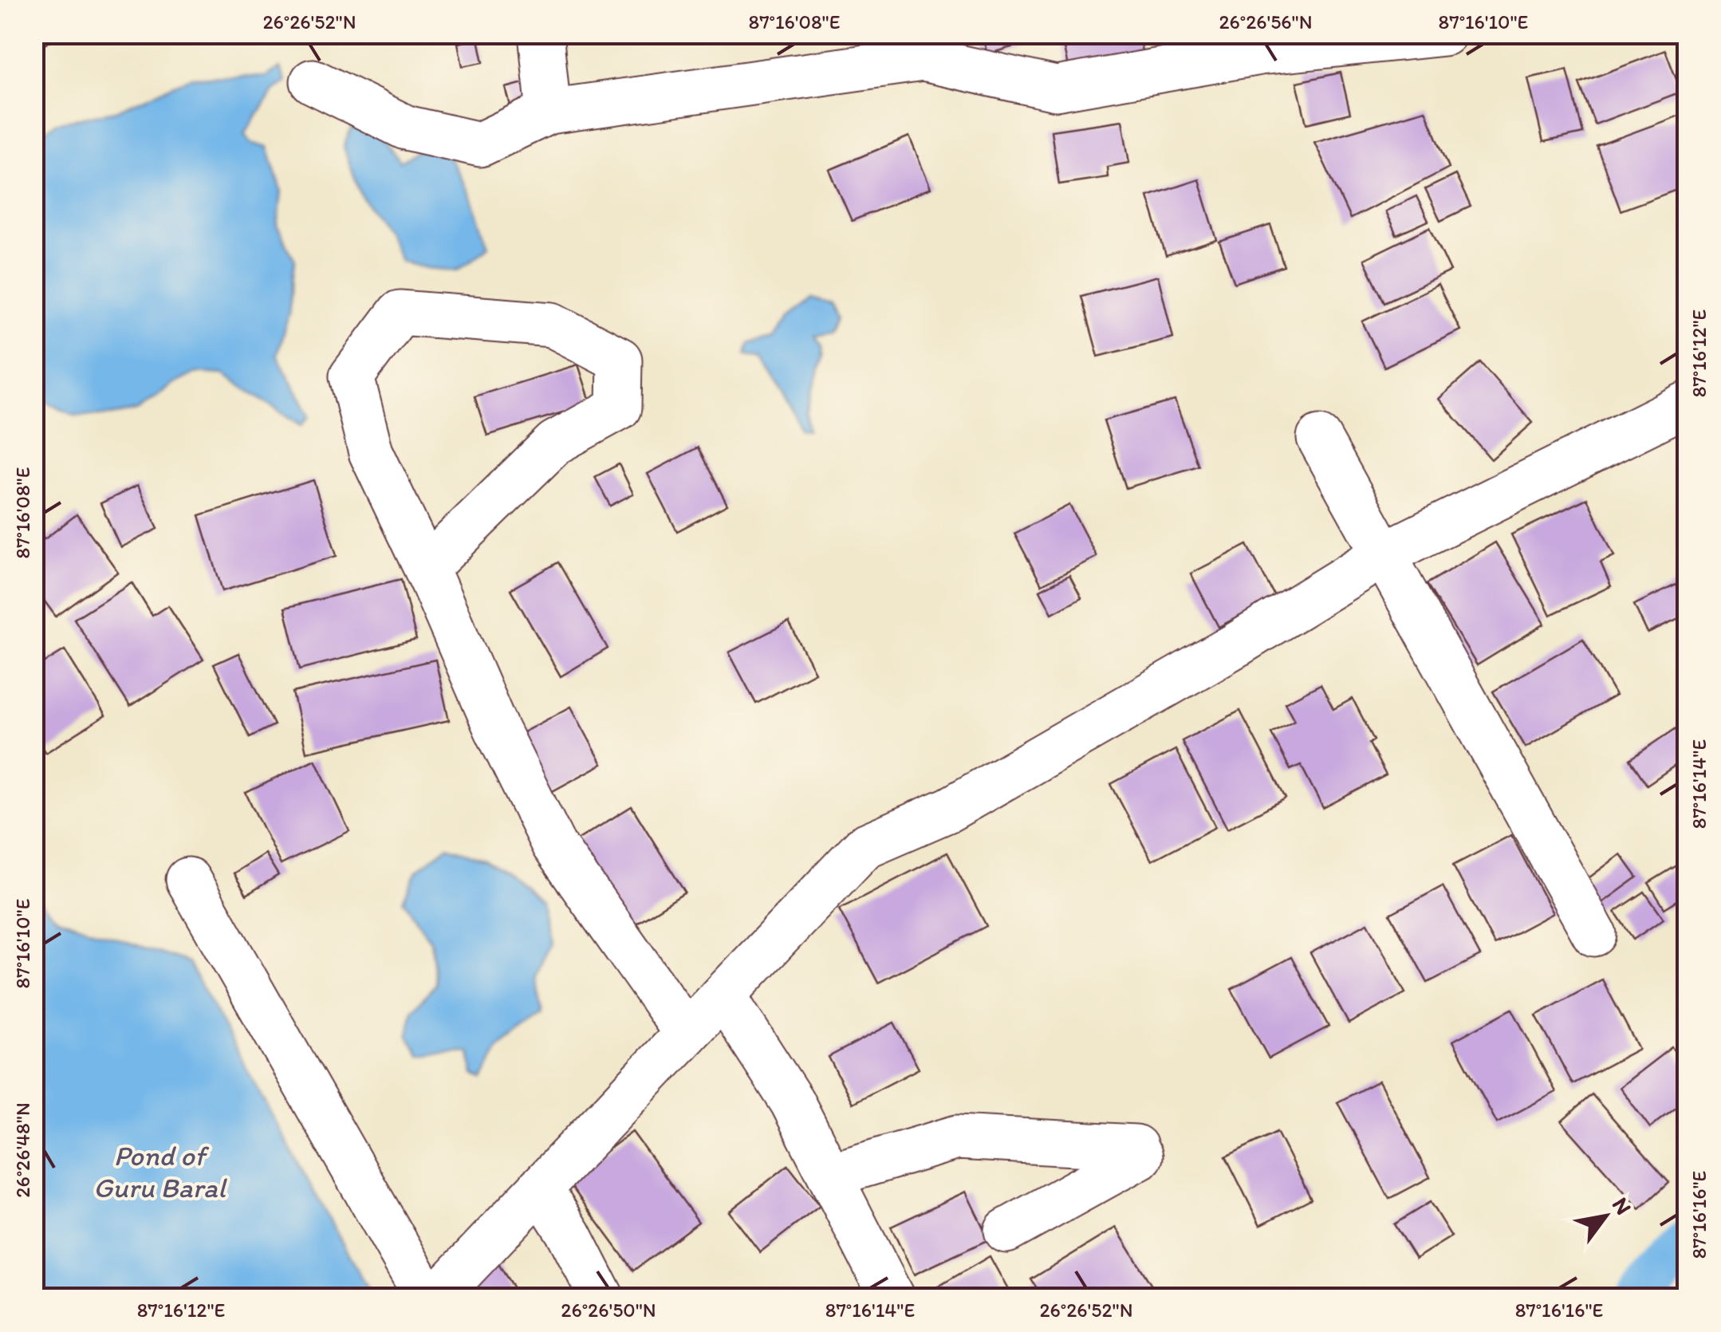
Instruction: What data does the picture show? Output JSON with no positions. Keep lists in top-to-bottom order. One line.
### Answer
{"water":["Pond of Guru Baral"],"north":"top right","coordinates":["26°26'52\"N","87°16'08\"E","26°26'56\"N","87°16'10\"E","87°16'12\"E","87°16'14\"E","26°26'48\"N","87°16'16\"E","26°26'50\"N"]}
